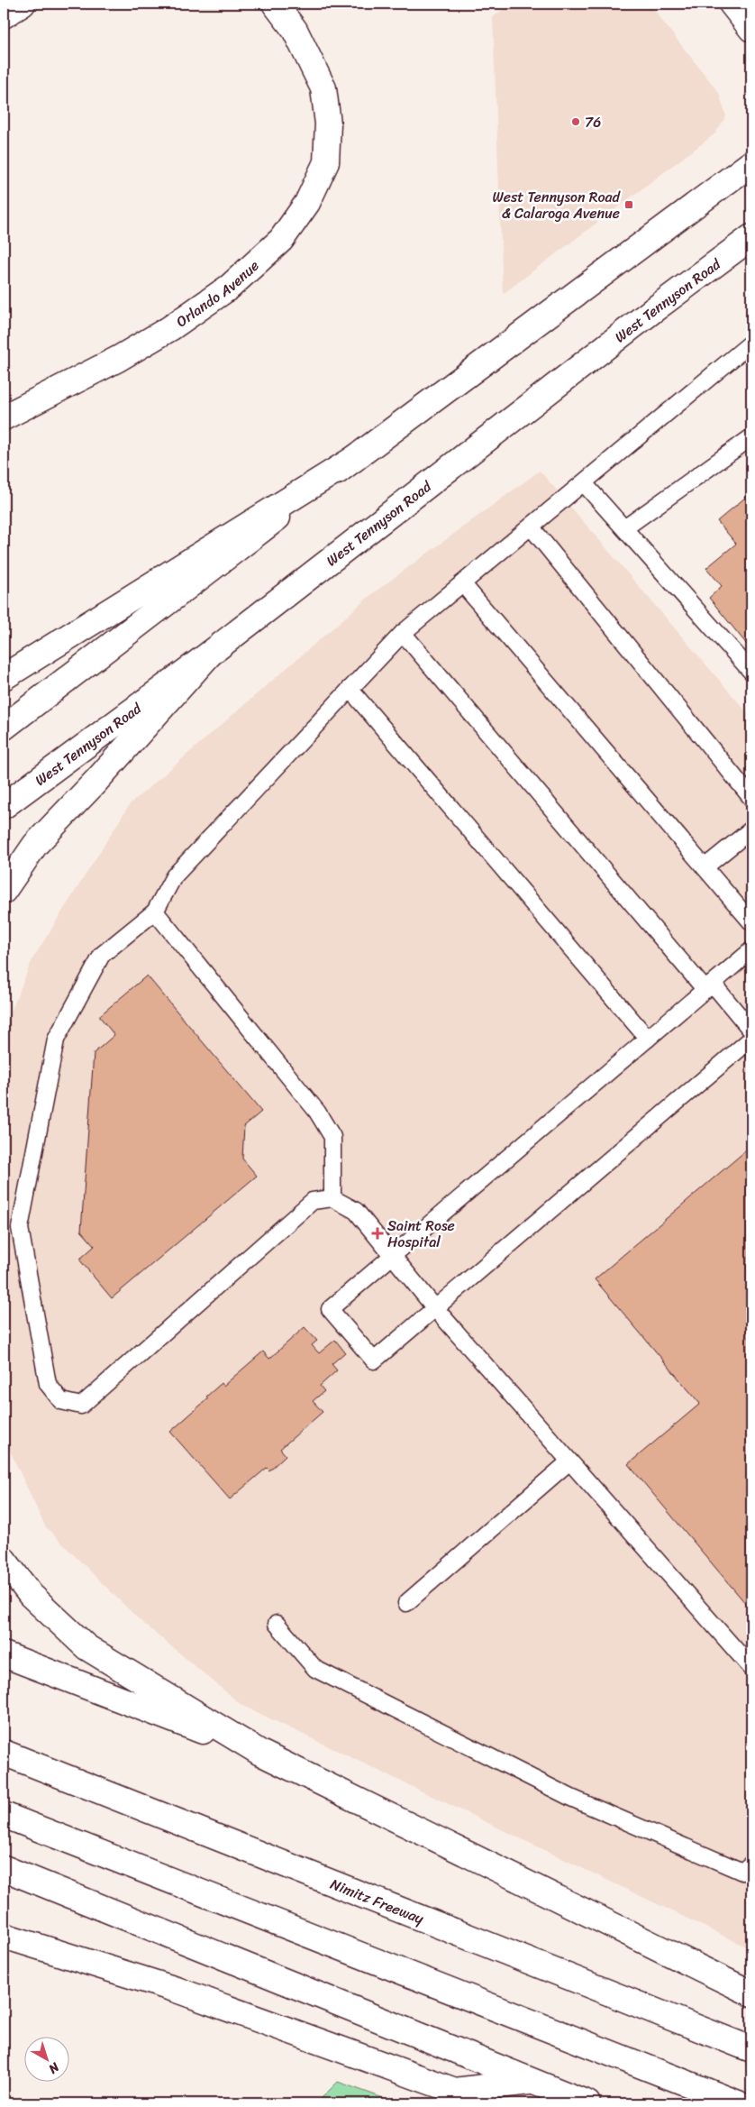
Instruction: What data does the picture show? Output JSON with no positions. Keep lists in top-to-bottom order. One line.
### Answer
{"streets":{"main road":["Orlando Avenue","West Tennyson Road","Nimitz Freeway"]},"places":{"other":["76"],"transit":["West Tennyson Road & Calaroga Avenue"],"health":["Saint Rose Hospital"]},"north":"bottom right"}
